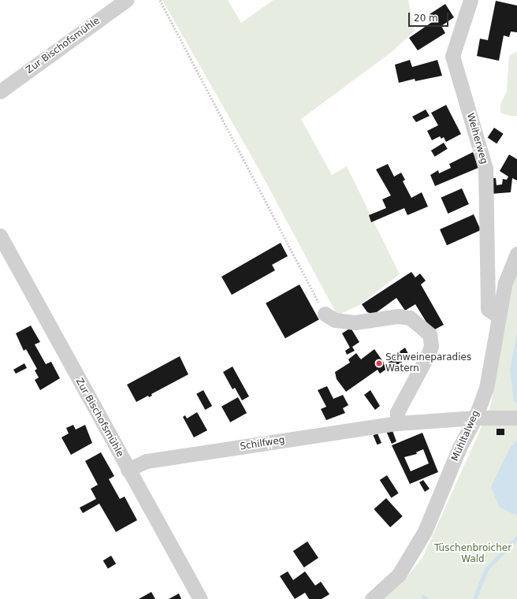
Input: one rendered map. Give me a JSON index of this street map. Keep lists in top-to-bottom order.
{
  "streets": {
    "street": [
      "Zur Bischofsmühle",
      "Weiherweg",
      "Mühltalweg",
      "Schilfweg"
    ]
  },
  "crossings": [
    ["Zur Bischofsmühle", "Schilfweg"],
    ["Weiherweg", "Mühltalweg"],
    ["Mühltalweg", "Schilfweg"]
  ],
  "parks": ["Tüschenbroicher Wald"],
  "places": ["Schweineparadies Watern"],
  "scale_bar": "20 m"
}
